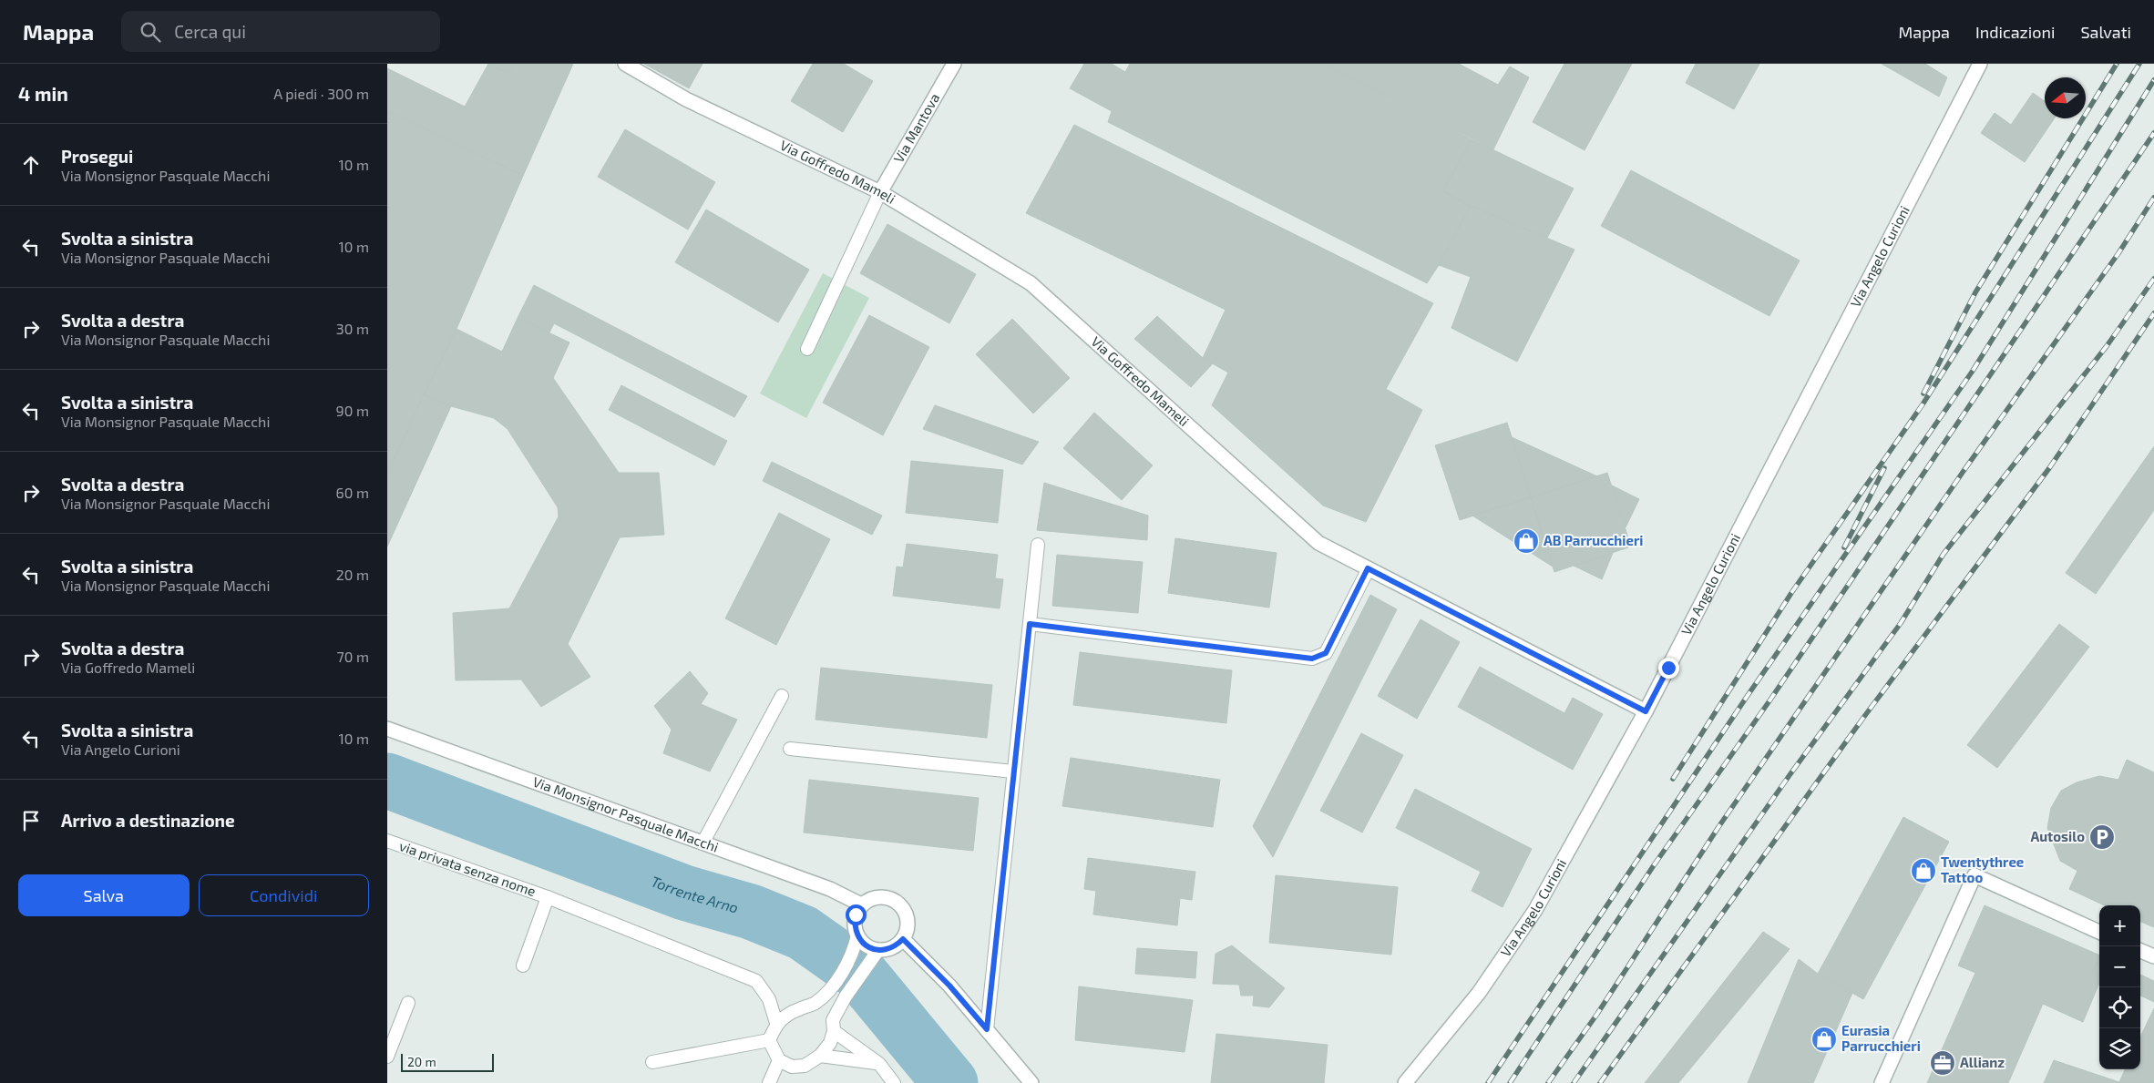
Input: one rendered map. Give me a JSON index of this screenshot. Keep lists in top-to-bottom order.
{
  "streets": {
    "street": [
      "Via Mantova",
      "Via Goffredo Mameli",
      "Via Angelo Curioni",
      "Via Monsignor Pasquale Macchi"
    ],
    "lane": ["via privata senza nome"]
  },
  "crossings": [
    ["Via Mantova", "Via Goffredo Mameli"],
    ["Via Goffredo Mameli", "Via Angelo Curioni"]
  ],
  "water": ["Torrente Arno"],
  "places": {
    "shop": ["AB Parrucchieri", "Twentythree Tattoo", "Eurasia Parrucchieri"],
    "parking": ["Autosilo"],
    "office": ["Allianz"]
  },
  "scale_bar": "20 m",
  "north": "left",
  "page": {
    "header": "Mappa",
    "search": "Cerca qui",
    "nav": ["Mappa", "Indicazioni", "Salvati"],
    "heading": ["4 min", "A piedi · 300 m"],
    "list": [
      ["Prosegui", "Via Monsignor Pasquale Macchi", "10 m"],
      ["Svolta a sinistra", "Via Monsignor Pasquale Macchi", "10 m"],
      ["Svolta a destra", "Via Monsignor Pasquale Macchi", "30 m"],
      ["Svolta a sinistra", "Via Monsignor Pasquale Macchi", "90 m"],
      ["Svolta a destra", "Via Monsignor Pasquale Macchi", "60 m"],
      ["Svolta a sinistra", "Via Monsignor Pasquale Macchi", "20 m"],
      ["Svolta a destra", "Via Goffredo Mameli", "70 m"],
      ["Svolta a sinistra", "Via Angelo Curioni", "10 m"],
      "Arrivo a destinazione"
    ],
    "buttons": ["Salva", "Condividi"],
    "map_buttons": ["+", "−"],
    "scale": "20 m"
  }
}
